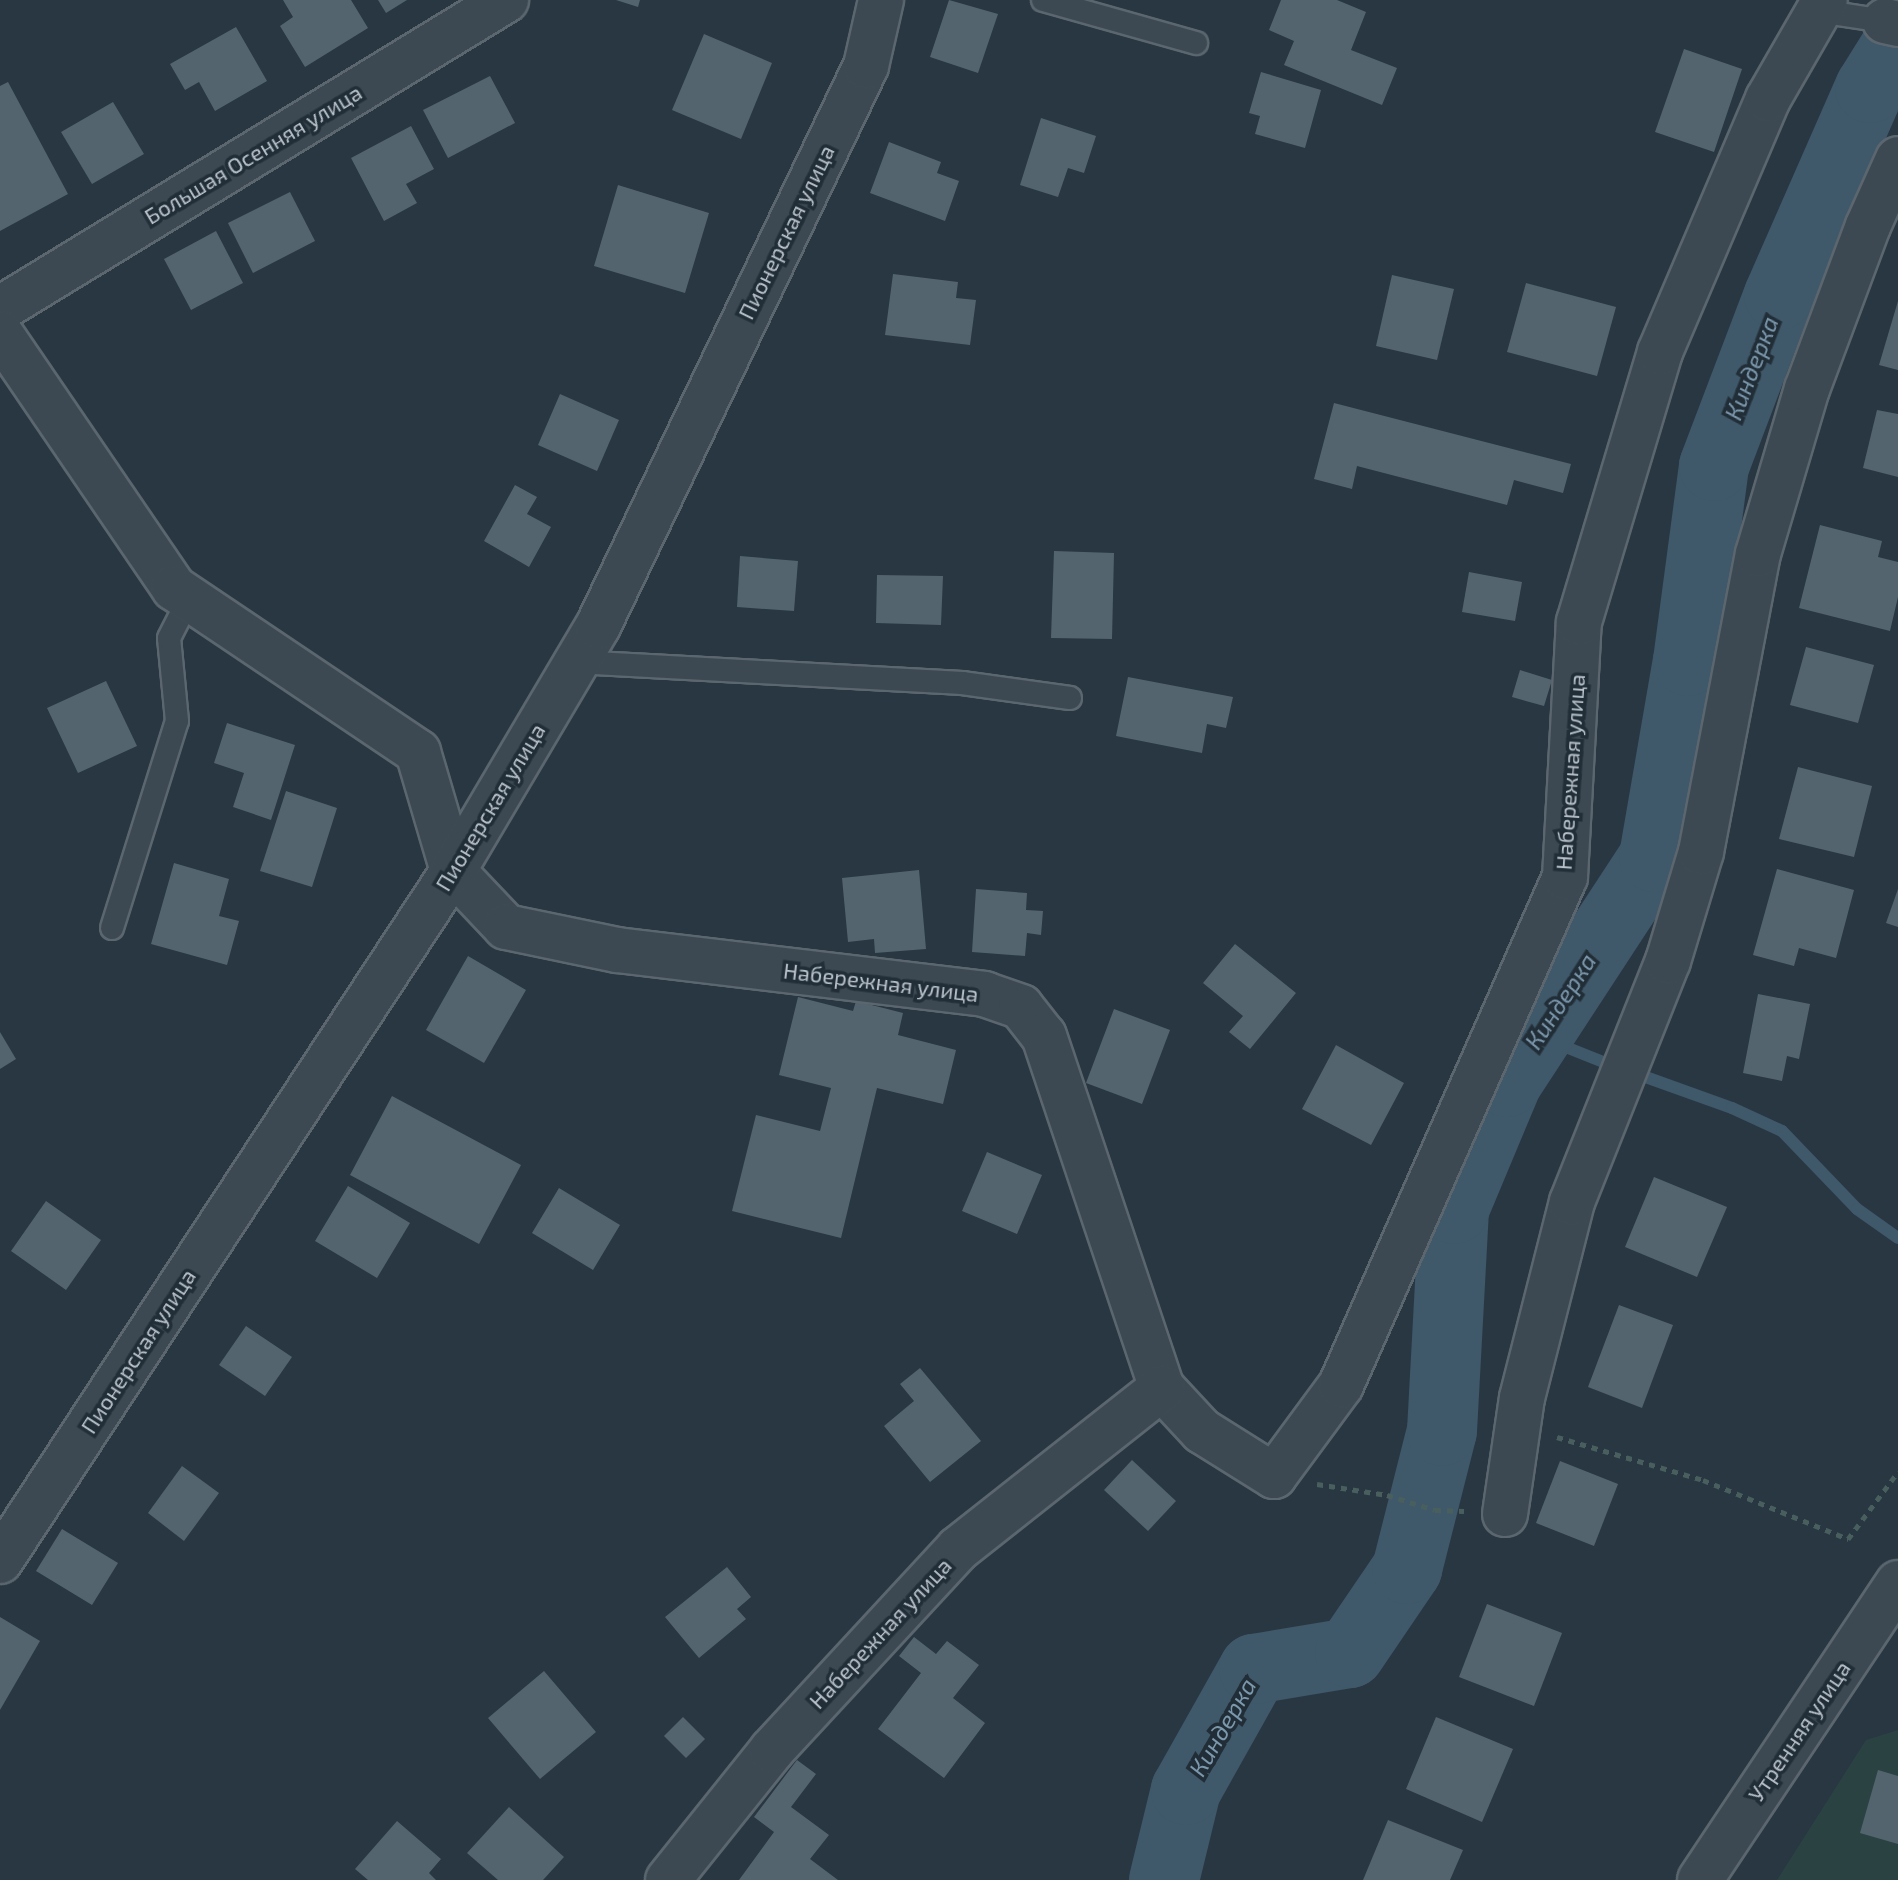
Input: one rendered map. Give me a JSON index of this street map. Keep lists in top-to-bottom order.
{
  "streets": {
    "street": [
      "Большая Осенняя улица",
      "Пионерская улица",
      "Набережная улица",
      "Утренняя улица"
    ]
  },
  "crossings": [
    ["Пионерская улица", "Набережная улица"]
  ],
  "water": ["Киндерка"]
}
